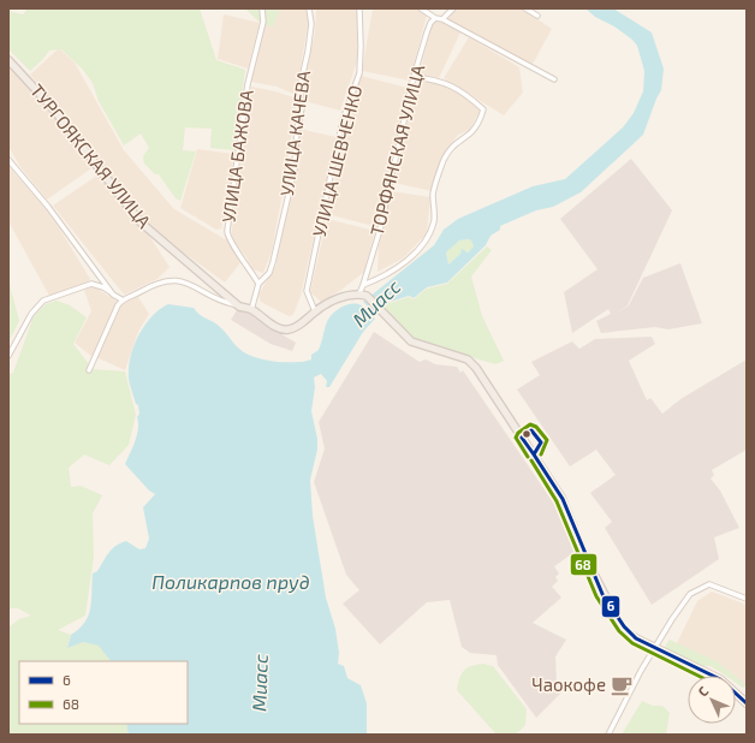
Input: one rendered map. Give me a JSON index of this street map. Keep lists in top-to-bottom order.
{
  "streets": {
    "main road": ["ТУРГОЯКСКАЯ УЛИЦА"],
    "street": [
      "УЛИЦА КАЧЕВА",
      "ТОРФЯНСКАЯ УЛИЦА",
      "УЛИЦА БАЖОВА",
      "УЛИЦА ШЕВЧЕНКО"
    ]
  },
  "crossings": [
    ["УЛИЦА КАЧЕВА", "ТУРГОЯКСКАЯ УЛИЦА"],
    ["УЛИЦА КАЧЕВА", "УЛИЦА БАЖОВА"],
    ["ТОРФЯНСКАЯ УЛИЦА", "ТУРГОЯКСКАЯ УЛИЦА"],
    ["ТУРГОЯКСКАЯ УЛИЦА", "УЛИЦА ШЕВЧЕНКО"]
  ],
  "water": ["Миасс", "Поликарпов пруд"],
  "places": {
    "cafe": ["Чаокофе"]
  },
  "lines": ["transit line 68", "transit line 6"],
  "legend": ["6", "68"],
  "north": "top left"
}
